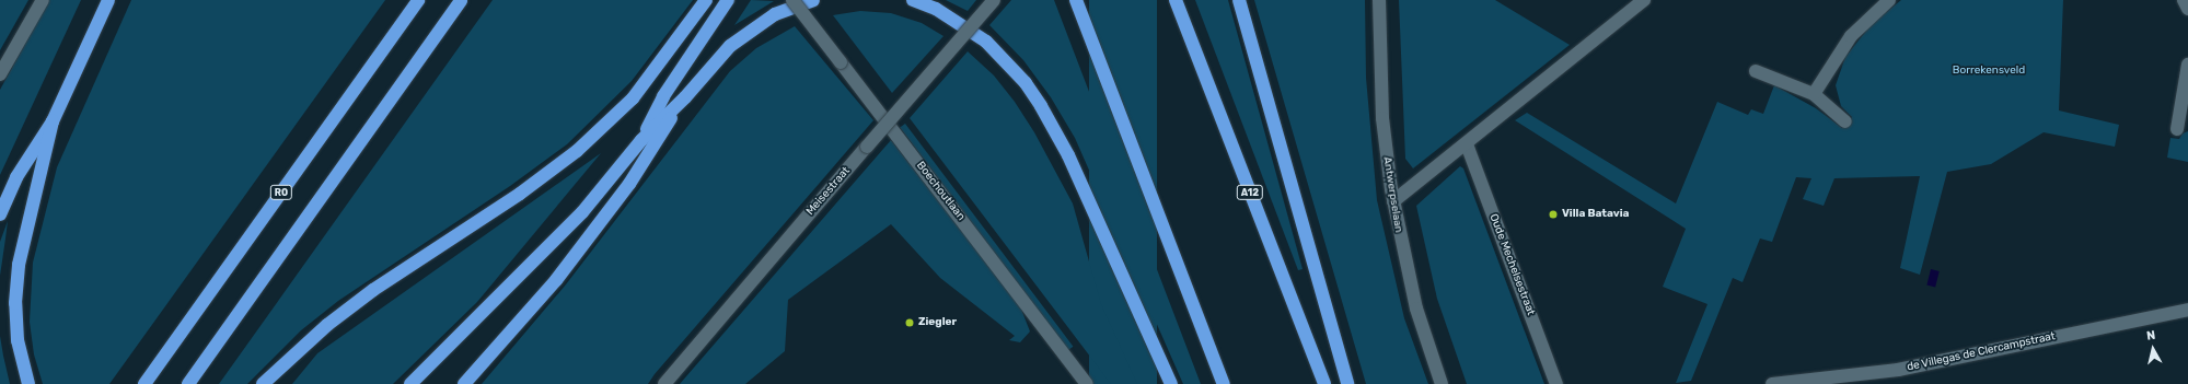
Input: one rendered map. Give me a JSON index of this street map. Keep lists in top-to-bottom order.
{
  "streets": {
    "highway": ["R0", "A12"],
    "street": [
      "Meisestraat",
      "Boechoutlaan",
      "Antwerpselaan",
      "Oude Mechelsestraat",
      "de Villegas de Clercampstraat"
    ]
  },
  "parks": ["Borrekensveld"],
  "places": ["Villa Batavia", "Ziegler"],
  "north": "top"
}
